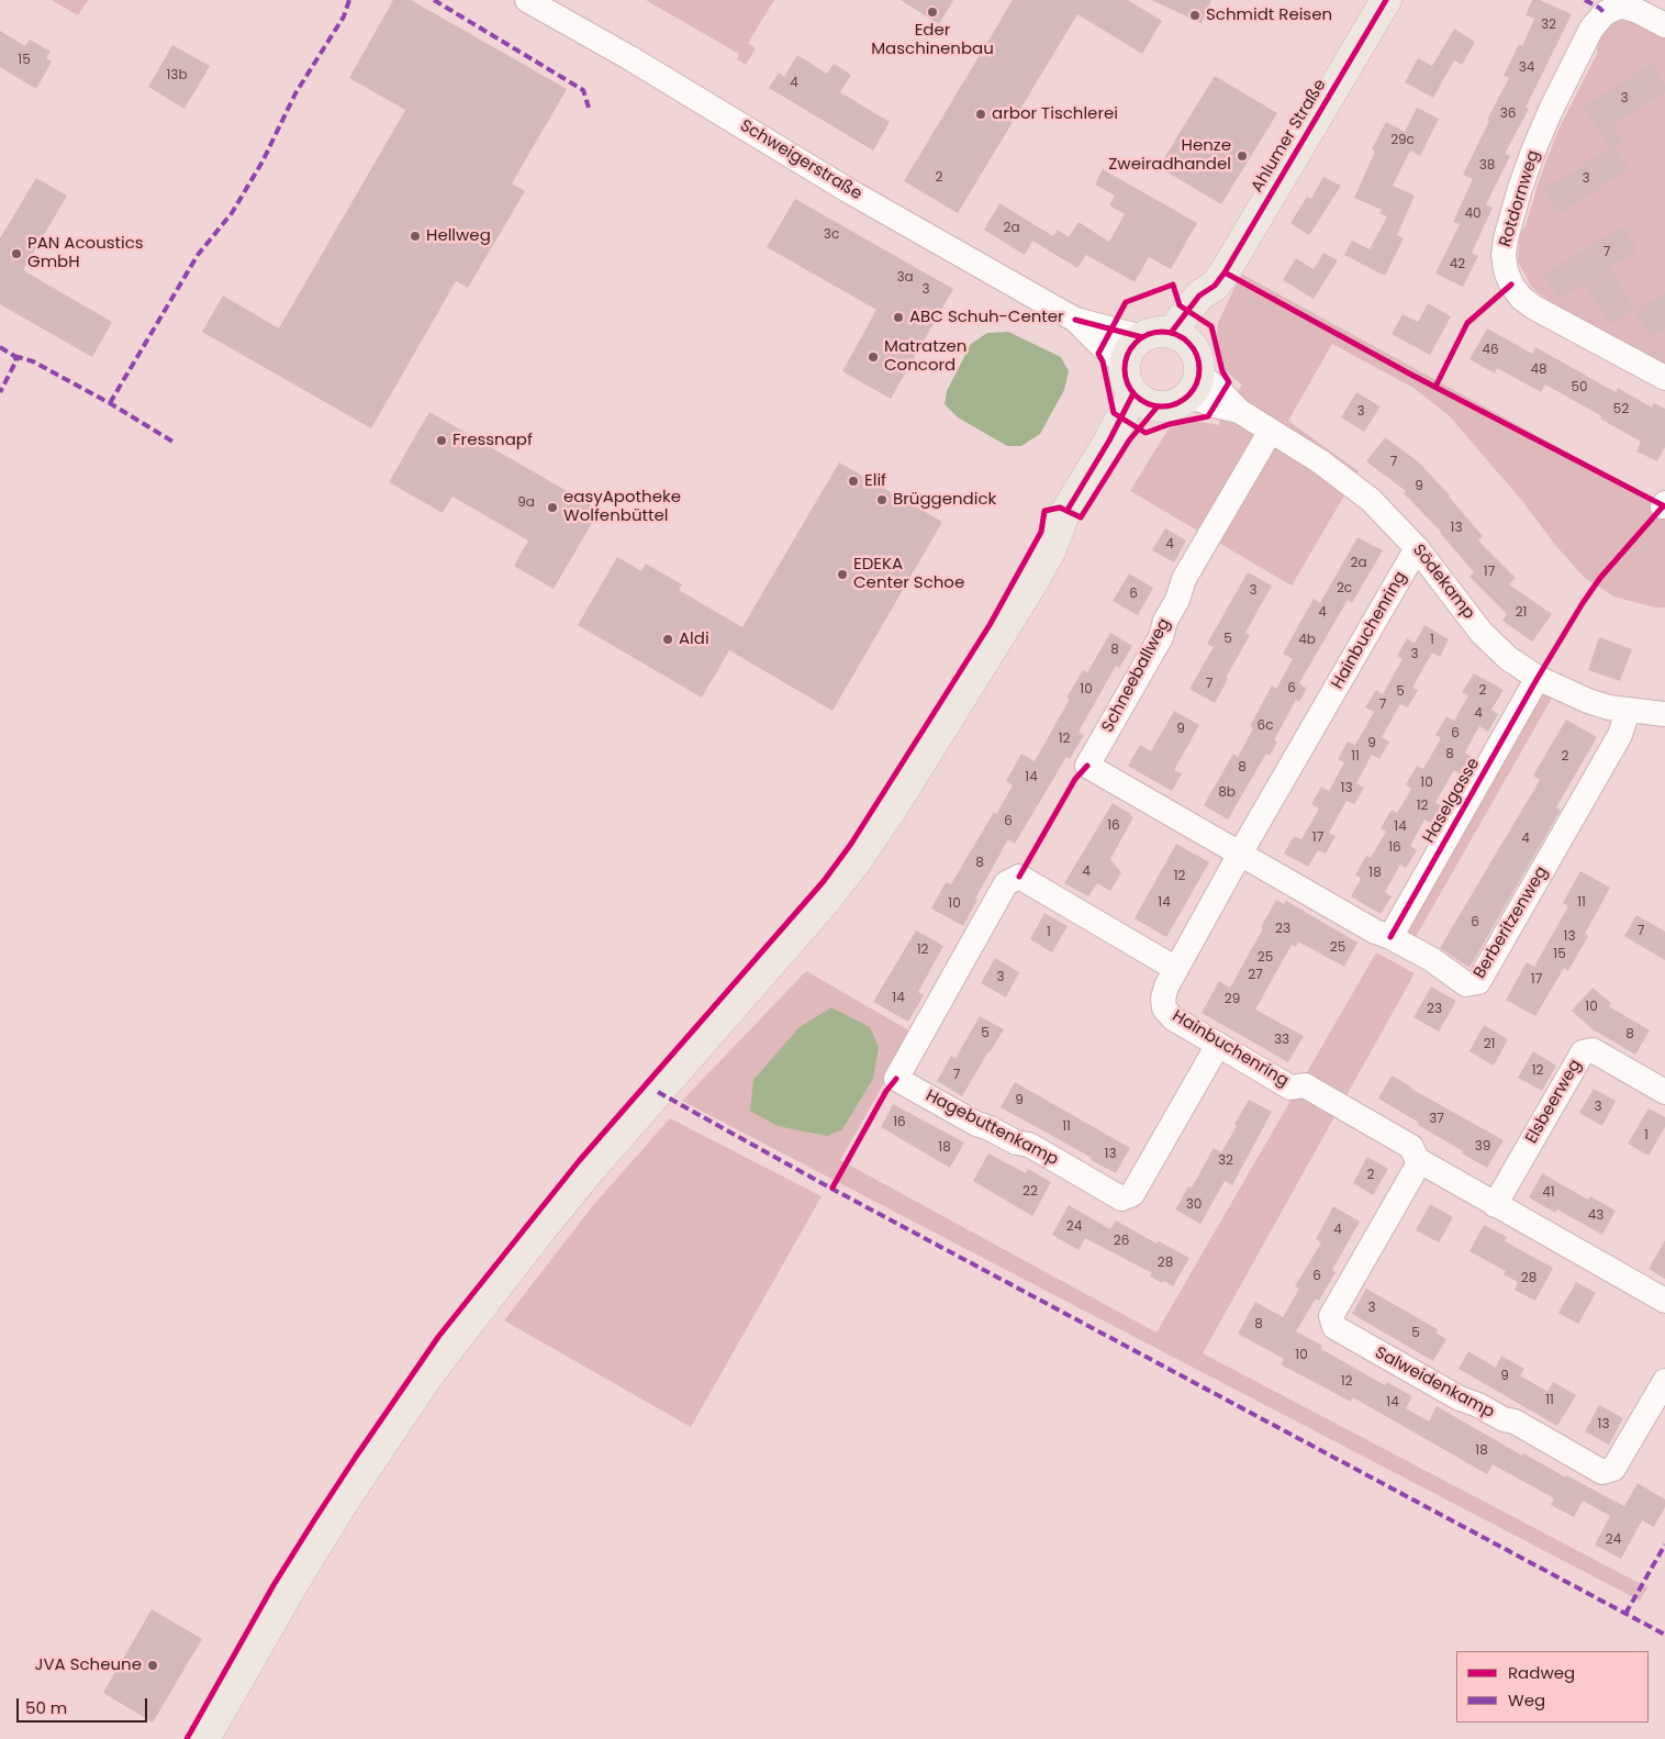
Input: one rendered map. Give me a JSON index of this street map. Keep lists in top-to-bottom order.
{
  "streets": {
    "main road": ["Ahlumer Straße"],
    "street": [
      "Schweigerstraße",
      "Rotdornweg",
      "Södekamp",
      "Hainbuchenring",
      "Schneeballweg",
      "Haselgasse",
      "Berberitzenweg",
      "Elsbeerweg",
      "Hagebuttenkamp",
      "Salweidenkamp"
    ]
  },
  "crossings": [
    ["Ahlumer Straße", "Schweigerstraße"],
    ["Ahlumer Straße", "Södekamp"],
    ["Schweigerstraße", "Södekamp"],
    ["Södekamp", "Hainbuchenring"],
    ["Södekamp", "Schneeballweg"],
    ["Södekamp", "Haselgasse"],
    ["Södekamp", "Berberitzenweg"],
    ["Hainbuchenring", "Schneeballweg"],
    ["Hainbuchenring", "Berberitzenweg"],
    ["Hainbuchenring", "Elsbeerweg"],
    ["Hainbuchenring", "Hagebuttenkamp"],
    ["Hainbuchenring", "Salweidenkamp"],
    ["Schneeballweg", "Berberitzenweg"],
    ["Haselgasse", "Berberitzenweg"]
  ],
  "places": [
    "Eder Maschinenbau",
    "Schmidt Reisen",
    "arbor Tischlerei",
    "Henze Zweiradhandel",
    "Hellweg",
    "PAN Acoustics GmbH",
    "ABC Schuh-Center",
    "Matratzen Concord",
    "Fressnapf",
    "Elif",
    "Brüggendick",
    "easyApotheke Wolfenbüttel",
    "EDEKA Center Schoe",
    "Aldi",
    "JVA Scheune"
  ],
  "house_numbers": [
    "32",
    "15",
    "34",
    "13b",
    "4",
    "3",
    "36",
    "29c",
    "38",
    "2",
    "3",
    "40",
    "2a",
    "3c",
    "7",
    "42",
    "3a",
    "3",
    "46",
    "48",
    "50",
    "52",
    "3",
    "7",
    "9",
    "9a",
    "13",
    "4",
    "2a",
    "17",
    "2c",
    "3",
    "6",
    "4",
    "21",
    "5",
    "4b",
    "1",
    "8",
    "3",
    "7",
    "6",
    "10",
    "2",
    "5",
    "7",
    "4",
    "6c",
    "9",
    "6",
    "12",
    "9",
    "8",
    "11",
    "2",
    "8",
    "14",
    "10",
    "13",
    "8b",
    "12",
    "6",
    "16",
    "14",
    "17",
    "4",
    "16",
    "8",
    "4",
    "18",
    "12",
    "14",
    "11",
    "10",
    "6",
    "23",
    "7",
    "1",
    "13",
    "25",
    "12",
    "15",
    "25",
    "27",
    "3",
    "17",
    "14",
    "29",
    "10",
    "23",
    "5",
    "8",
    "33",
    "21",
    "12",
    "7",
    "9",
    "3",
    "37",
    "16",
    "11",
    "1",
    "39",
    "18",
    "13",
    "32",
    "2",
    "22",
    "41",
    "30",
    "43",
    "24",
    "4",
    "26",
    "28",
    "6",
    "28",
    "3",
    "8",
    "5",
    "10",
    "9",
    "12",
    "11",
    "14",
    "13",
    "18",
    "24"
  ],
  "legend": ["Radweg", "Weg"],
  "scale_bar": "50 m"
}
